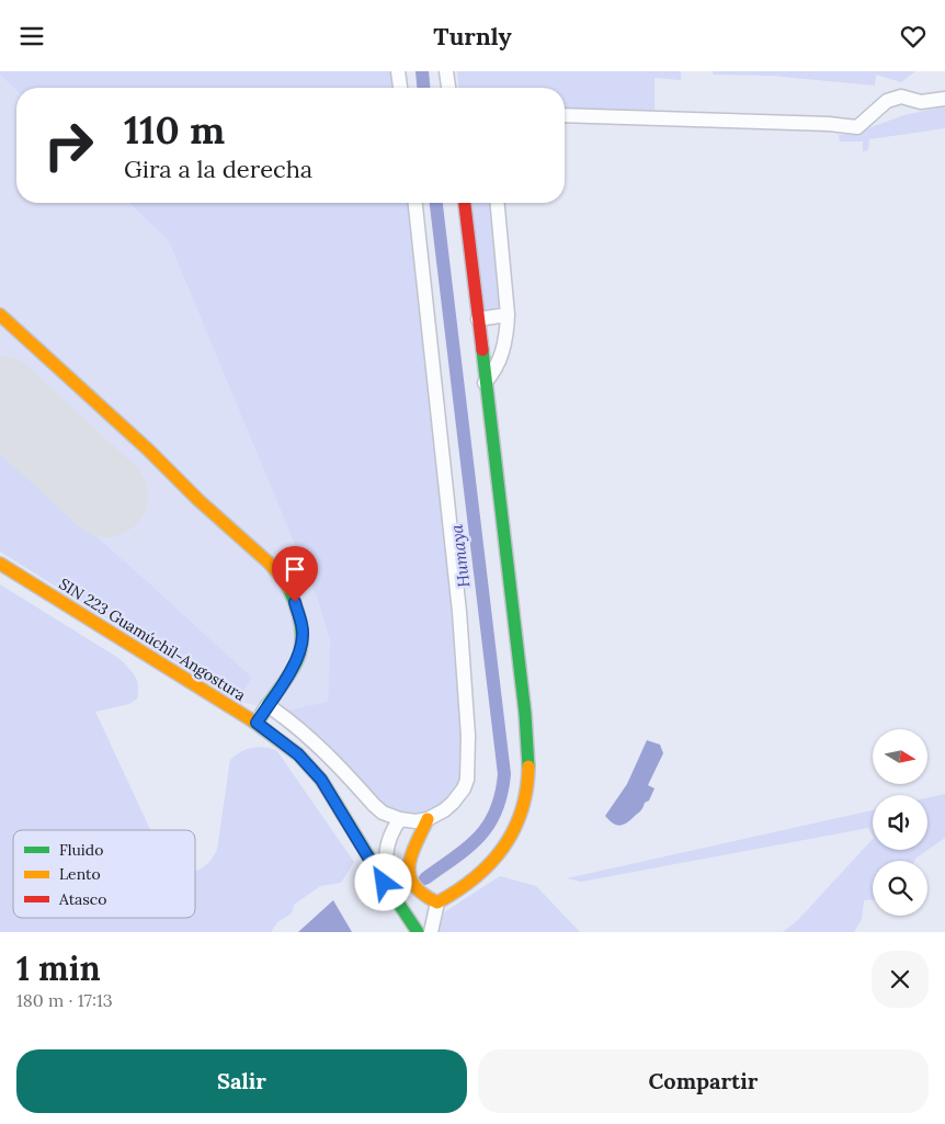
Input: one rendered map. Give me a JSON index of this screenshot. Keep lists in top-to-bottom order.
{
  "streets": {
    "street": ["SIN 223 Guamúchil-Angostura"]
  },
  "water": ["Humaya"],
  "legend": ["Fluido", "Lento", "Atasco"],
  "north": "right",
  "page": {
    "header": "Turnly",
    "turn": ["110 m", "Gira a la derecha"],
    "heading": ["1 min", "180 m · 17:13"],
    "buttons": ["Salir", "Compartir"]
  }
}
